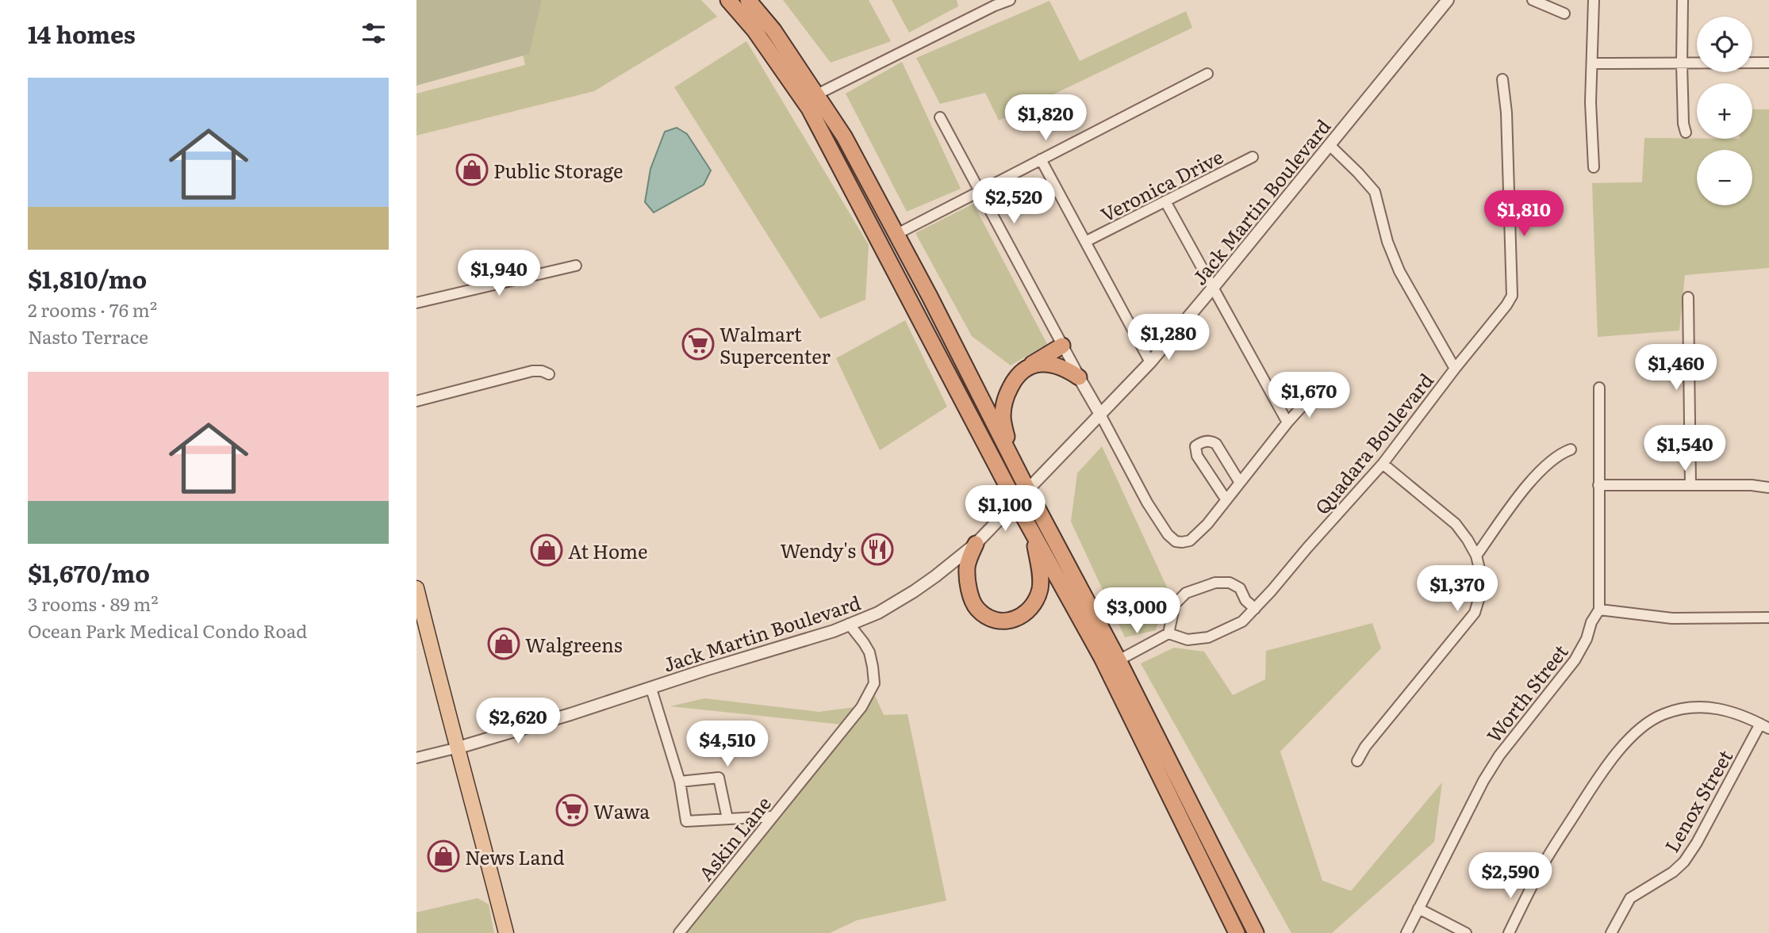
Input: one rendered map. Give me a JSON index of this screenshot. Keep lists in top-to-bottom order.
{
  "streets": {
    "street": [
      "Veronica Drive",
      "Jack Martin Boulevard",
      "Quadara Boulevard",
      "Worth Street",
      "Lenox Street",
      "Askin Lane"
    ]
  },
  "crossings": [
    ["Jack Martin Boulevard", "Quadara Boulevard"],
    ["Jack Martin Boulevard", "Askin Lane"]
  ],
  "places": {
    "shop": [
      "Public Storage",
      "At Home",
      "Walgreens",
      "News Land"
    ],
    "supermarket": ["Walmart Supercenter", "Wawa"],
    "restaurant": ["Wendy's"]
  },
  "page": {
    "heading": "14 homes",
    "map_buttons": ["+", "−"],
    "list": [
      {
        "name": "$1,810/mo",
        "note": "2 rooms · 76 m² · Nasto Terrace"
      },
      {
        "name": "$1,670/mo",
        "note": "3 rooms · 89 m² · Ocean Park Medical Condo Road"
      }
    ],
    "price": [
      "$1,820",
      "$2,520",
      "$1,810",
      "$1,940",
      "$1,280",
      "$1,460",
      "$1,670",
      "$1,540",
      "$1,100",
      "$1,370",
      "$3,000",
      "$2,620",
      "$4,510",
      "$2,590"
    ]
  }
}
